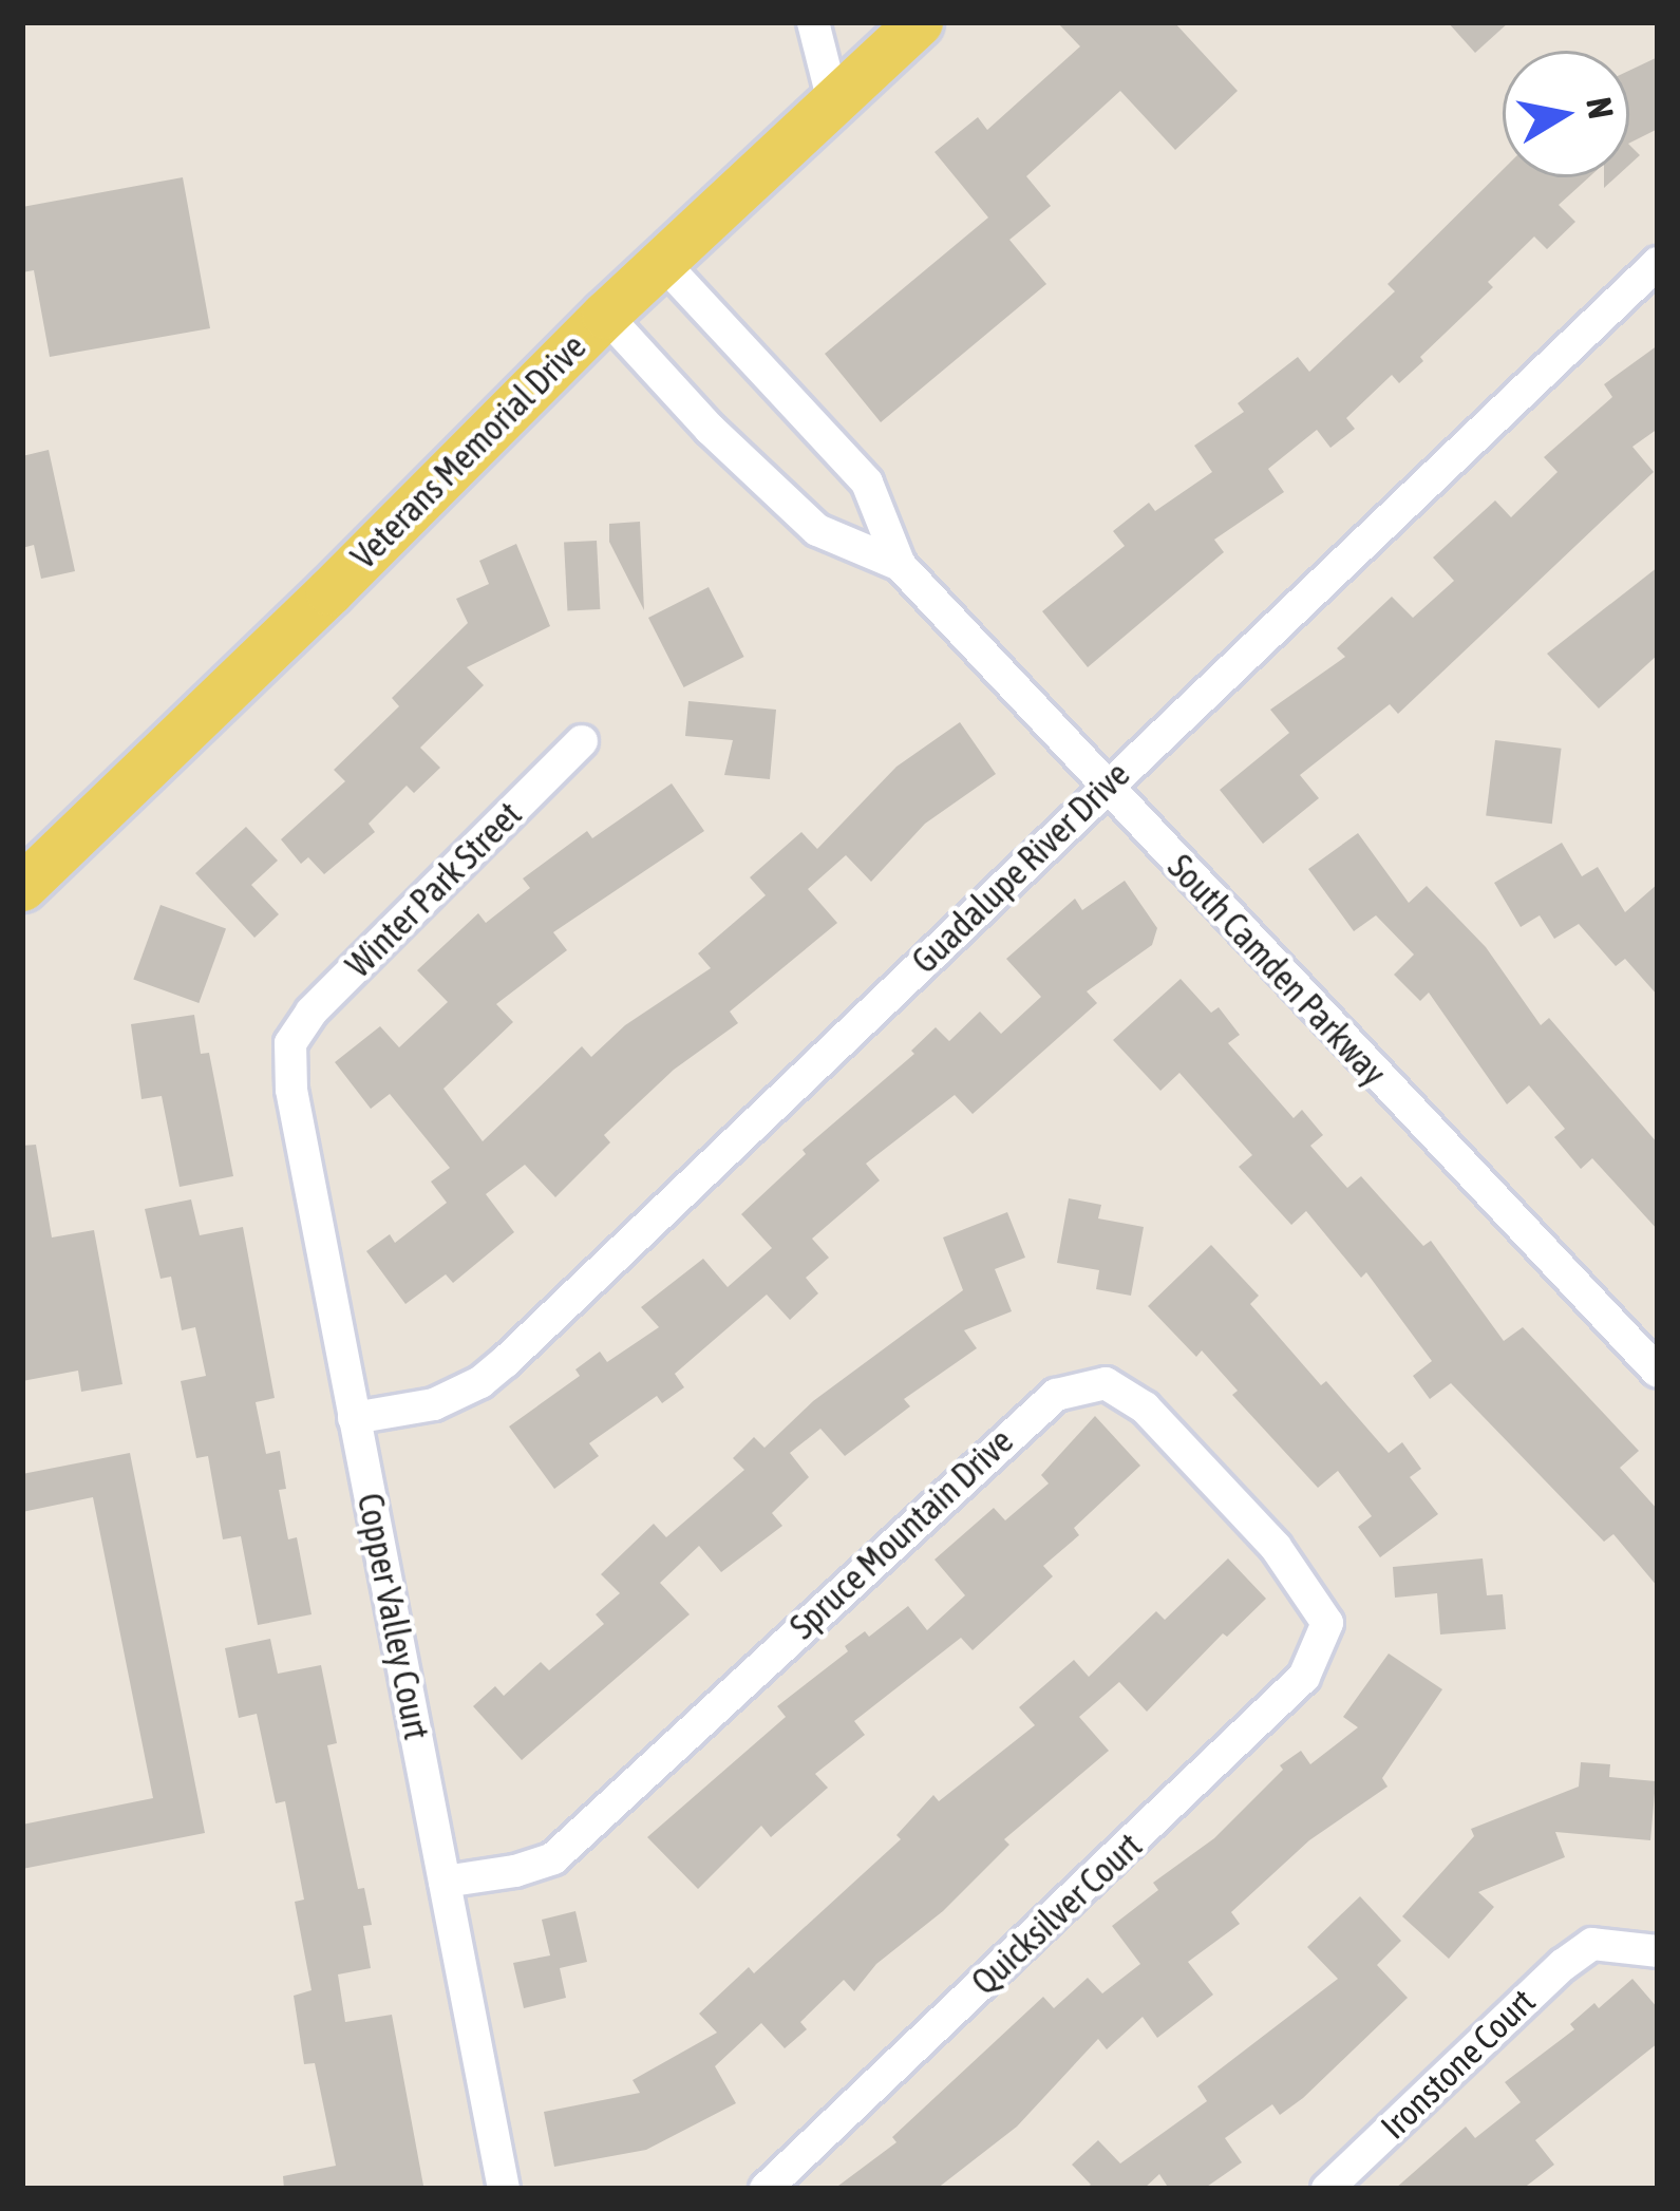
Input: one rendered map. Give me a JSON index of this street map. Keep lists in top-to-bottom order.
{
  "streets": {
    "main road": ["Veterans Memorial Drive"],
    "street": [
      "Guadalupe River Drive",
      "Winter Park Street",
      "South Camden Parkway",
      "Spruce Mountain Drive",
      "Copper Valley Court",
      "Quicksilver Court",
      "Ironstone Court"
    ]
  },
  "crossings": [
    ["Veterans Memorial Drive", "South Camden Parkway"],
    ["Guadalupe River Drive", "South Camden Parkway"],
    ["Guadalupe River Drive", "Copper Valley Court"],
    ["Winter Park Street", "Copper Valley Court"],
    ["Spruce Mountain Drive", "Copper Valley Court"],
    ["Spruce Mountain Drive", "Quicksilver Court"]
  ],
  "north": "right"
}
